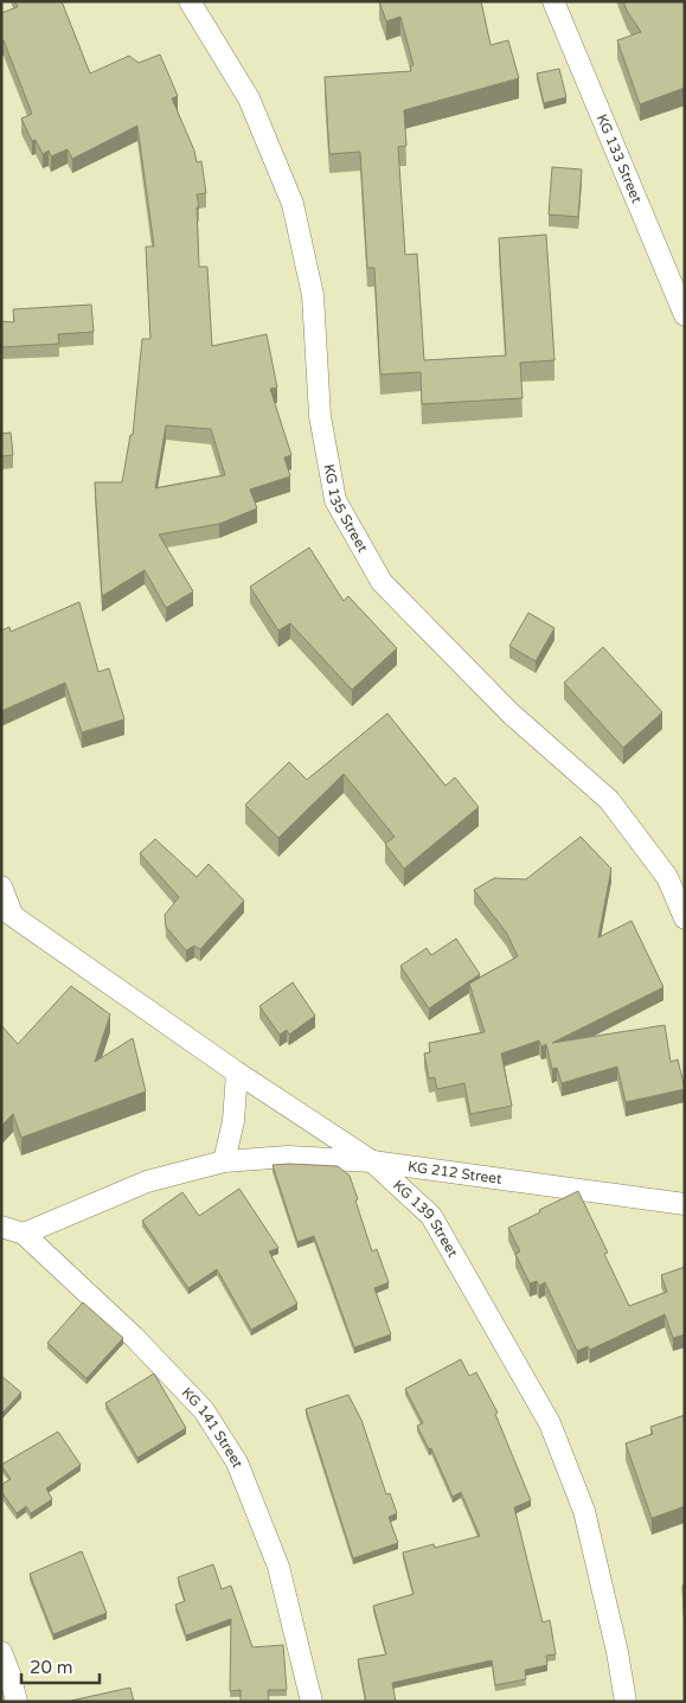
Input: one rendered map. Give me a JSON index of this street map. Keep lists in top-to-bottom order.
{
  "streets": {
    "street": [
      "KG 133 Street",
      "KG 135 Street",
      "KG 212 Street",
      "KG 139 Street",
      "KG 141 Street"
    ]
  },
  "crossings": [
    ["KG 212 Street", "KG 139 Street"],
    ["KG 212 Street", "KG 141 Street"]
  ],
  "scale_bar": "20 m"
}
